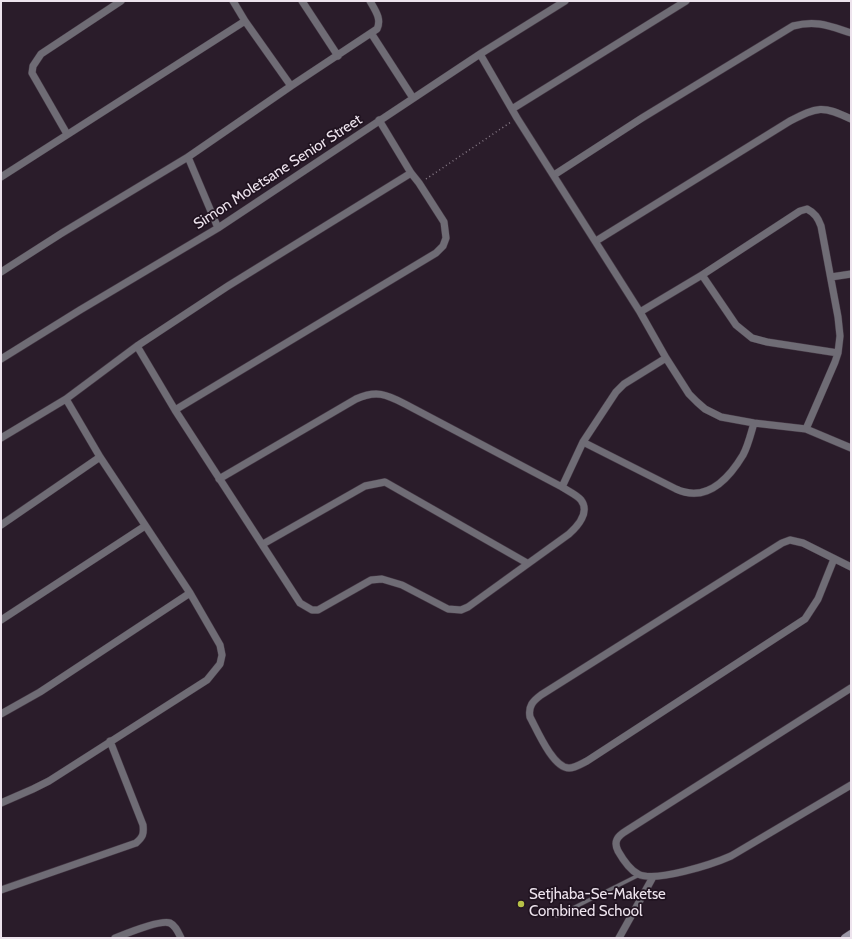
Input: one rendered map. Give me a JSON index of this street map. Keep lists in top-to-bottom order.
{
  "streets": {
    "street": ["Simon Moletsane Senior Street"]
  },
  "places": ["Setjhaba-Se-Maketse Combined School"]
}
